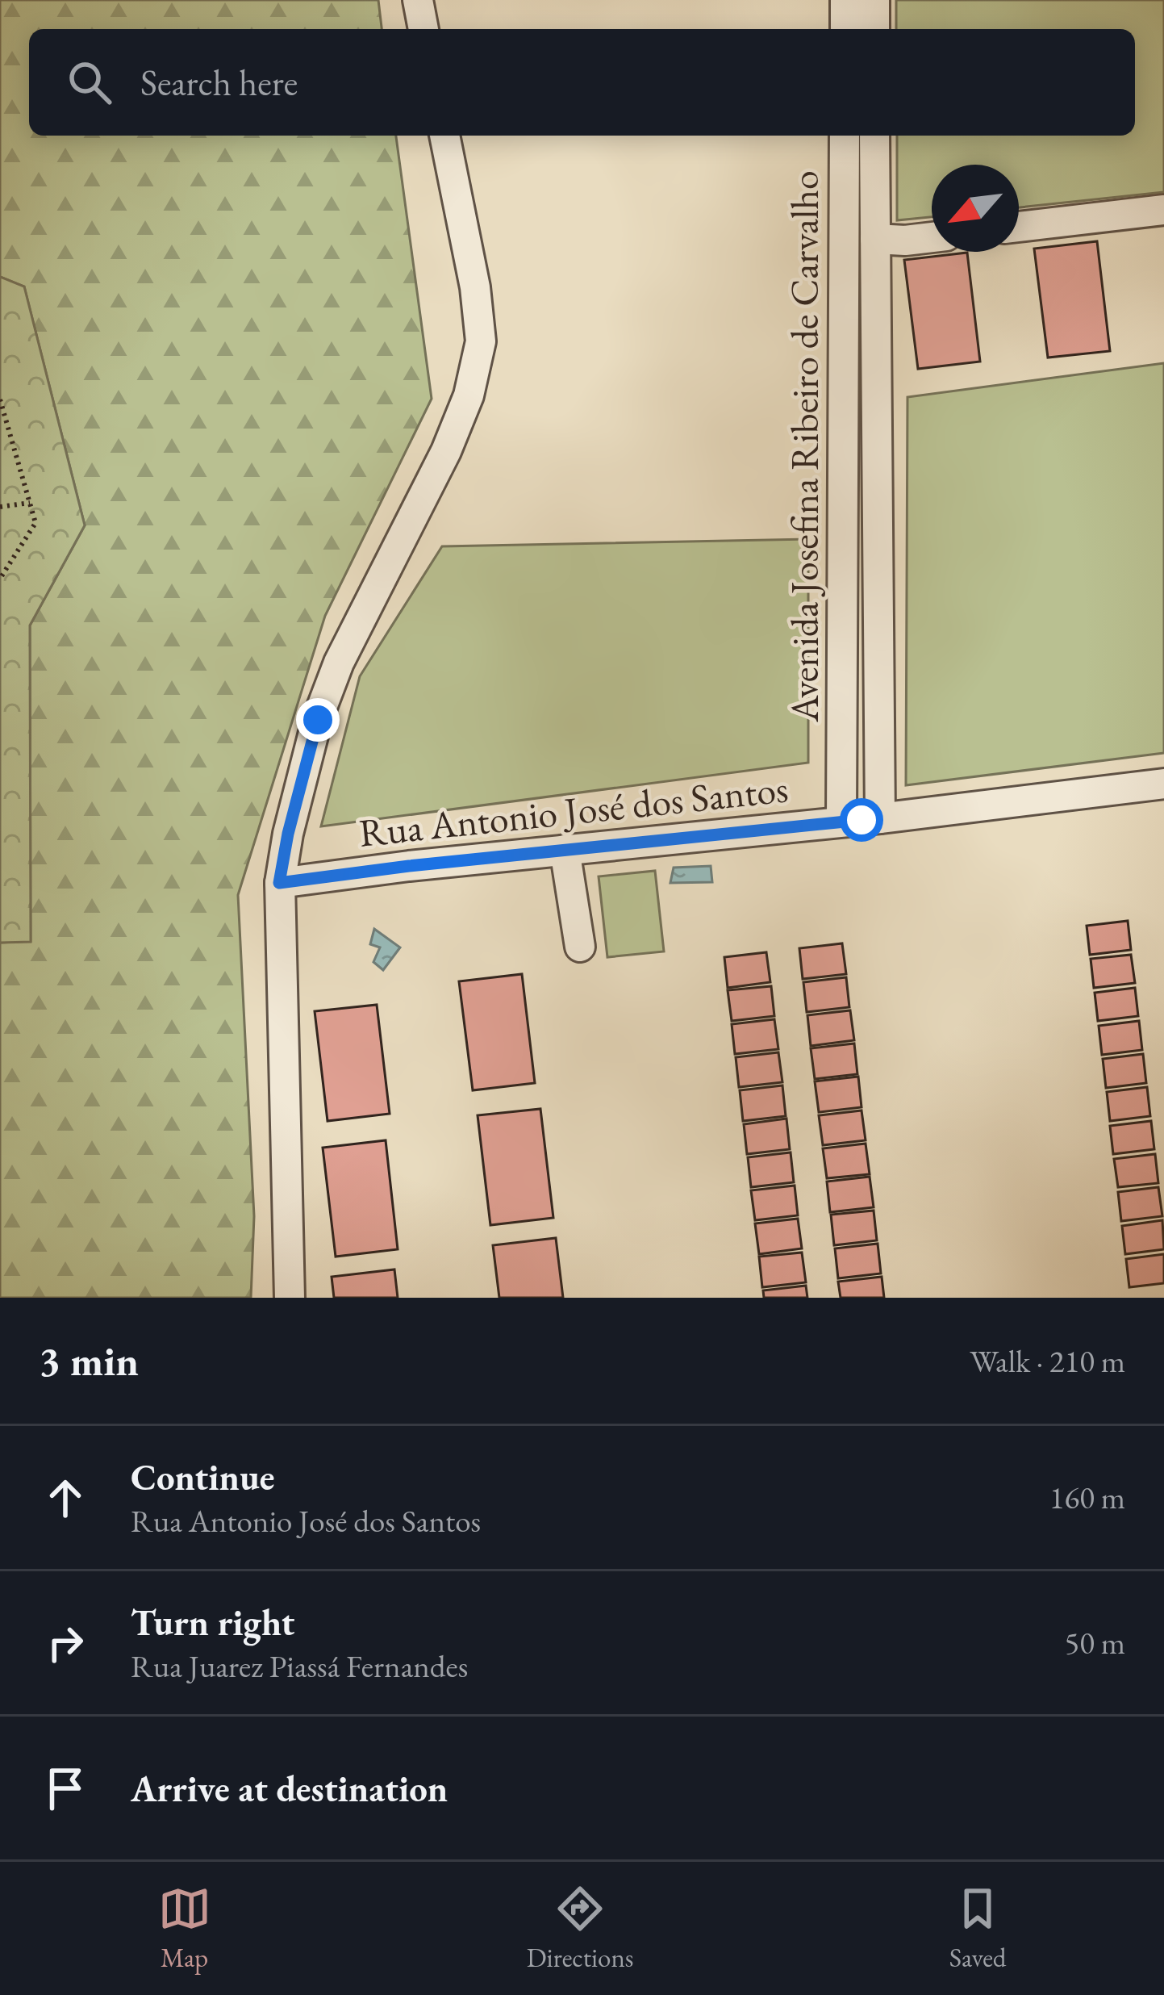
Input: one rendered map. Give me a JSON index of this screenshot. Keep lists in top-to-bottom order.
{
  "streets": {
    "street": ["Avenida Josefina Ribeiro de Carvalho", "Rua Antonio José dos Santos"]
  },
  "crossings": [
    ["Avenida Josefina Ribeiro de Carvalho", "Rua Antonio José dos Santos"]
  ],
  "north": "bottom left",
  "page": {
    "search": "Search here",
    "heading": ["3 min", "Walk · 210 m"],
    "list": [
      ["Continue", "Rua Antonio José dos Santos", "160 m"],
      ["Turn right", "Rua Juarez Piassá Fernandes", "50 m"],
      "Arrive at destination"
    ],
    "nav": ["Map", "Directions", "Saved"]
  }
}
